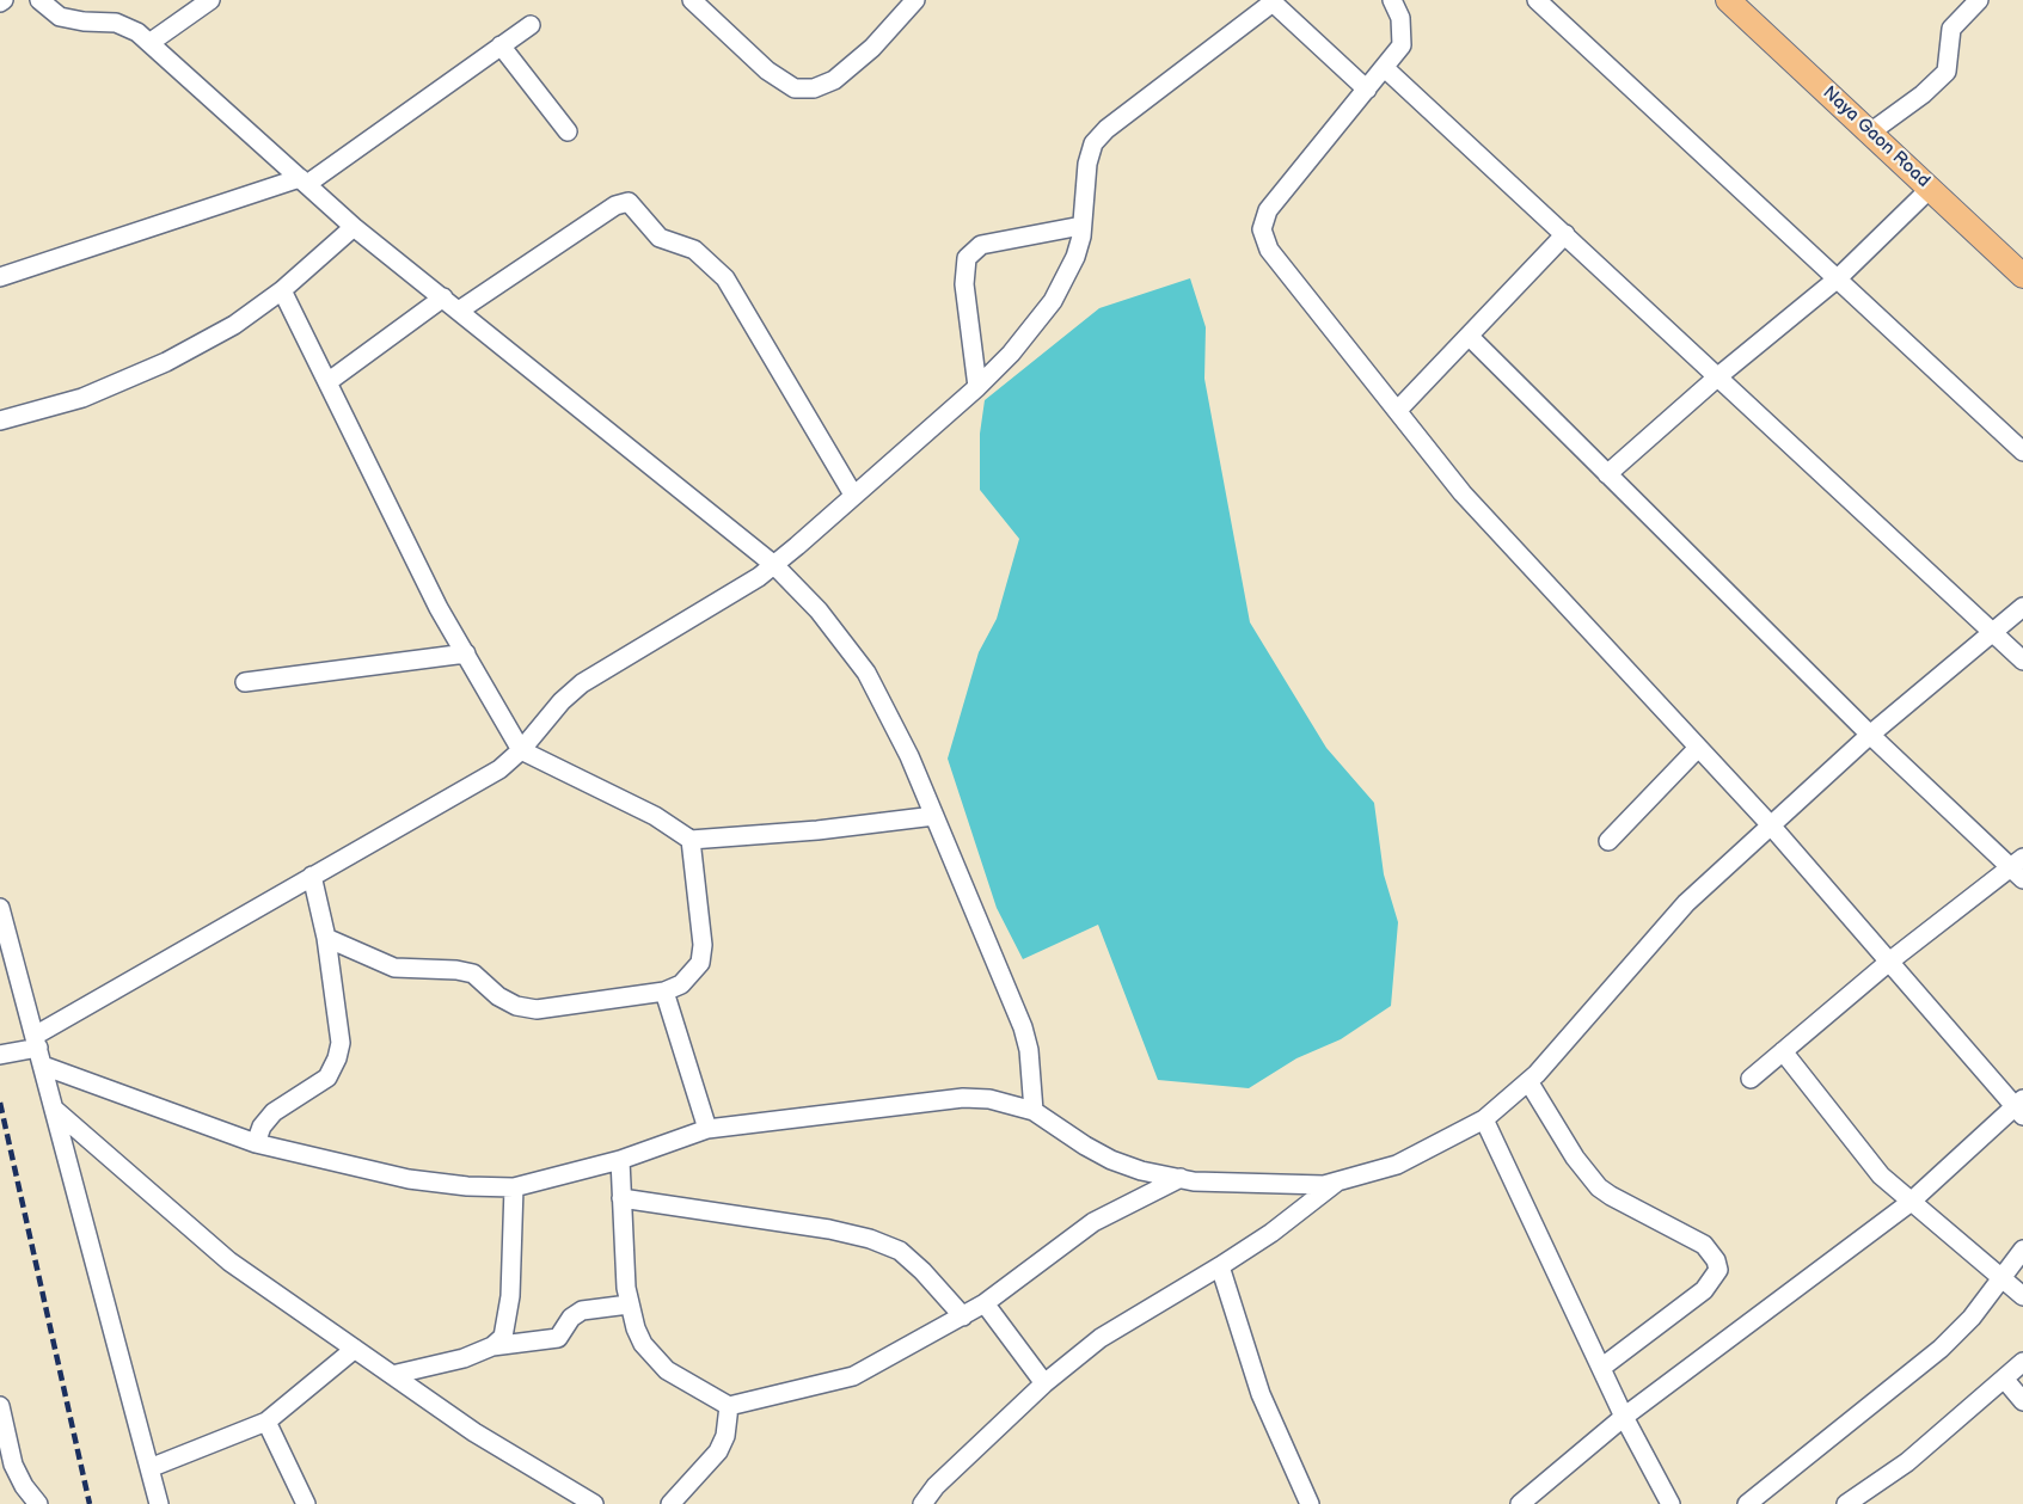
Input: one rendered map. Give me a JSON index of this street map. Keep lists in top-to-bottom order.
{
  "streets": {
    "main road": ["Naya Gaon Road"]
  }
}
